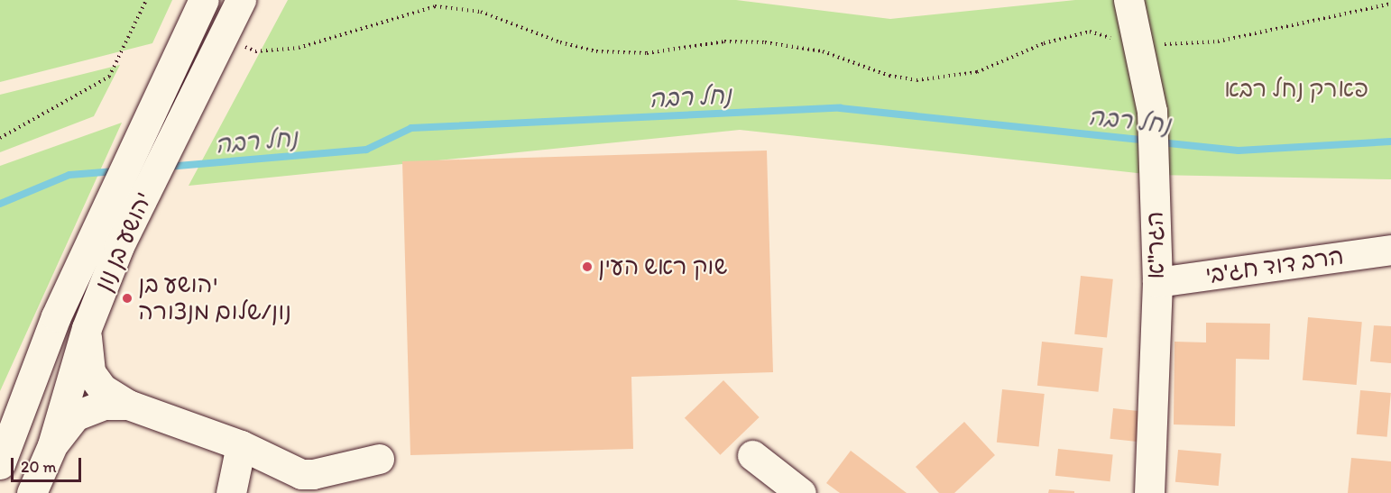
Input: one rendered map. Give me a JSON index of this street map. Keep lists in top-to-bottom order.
{
  "streets": {
    "street": ["יהושע בן נון", "הגר\"א", "הרב דוד חג'בי"]
  },
  "crossings": [
    ["הגר\"א", "הרב דוד חג'בי"]
  ],
  "water": ["נחל רבה"],
  "parks": ["פארק נחל רבא"],
  "places": ["שוק ראש העין", "יהושע בן נון/שלום מנצורה"],
  "scale_bar": "20 m"
}
